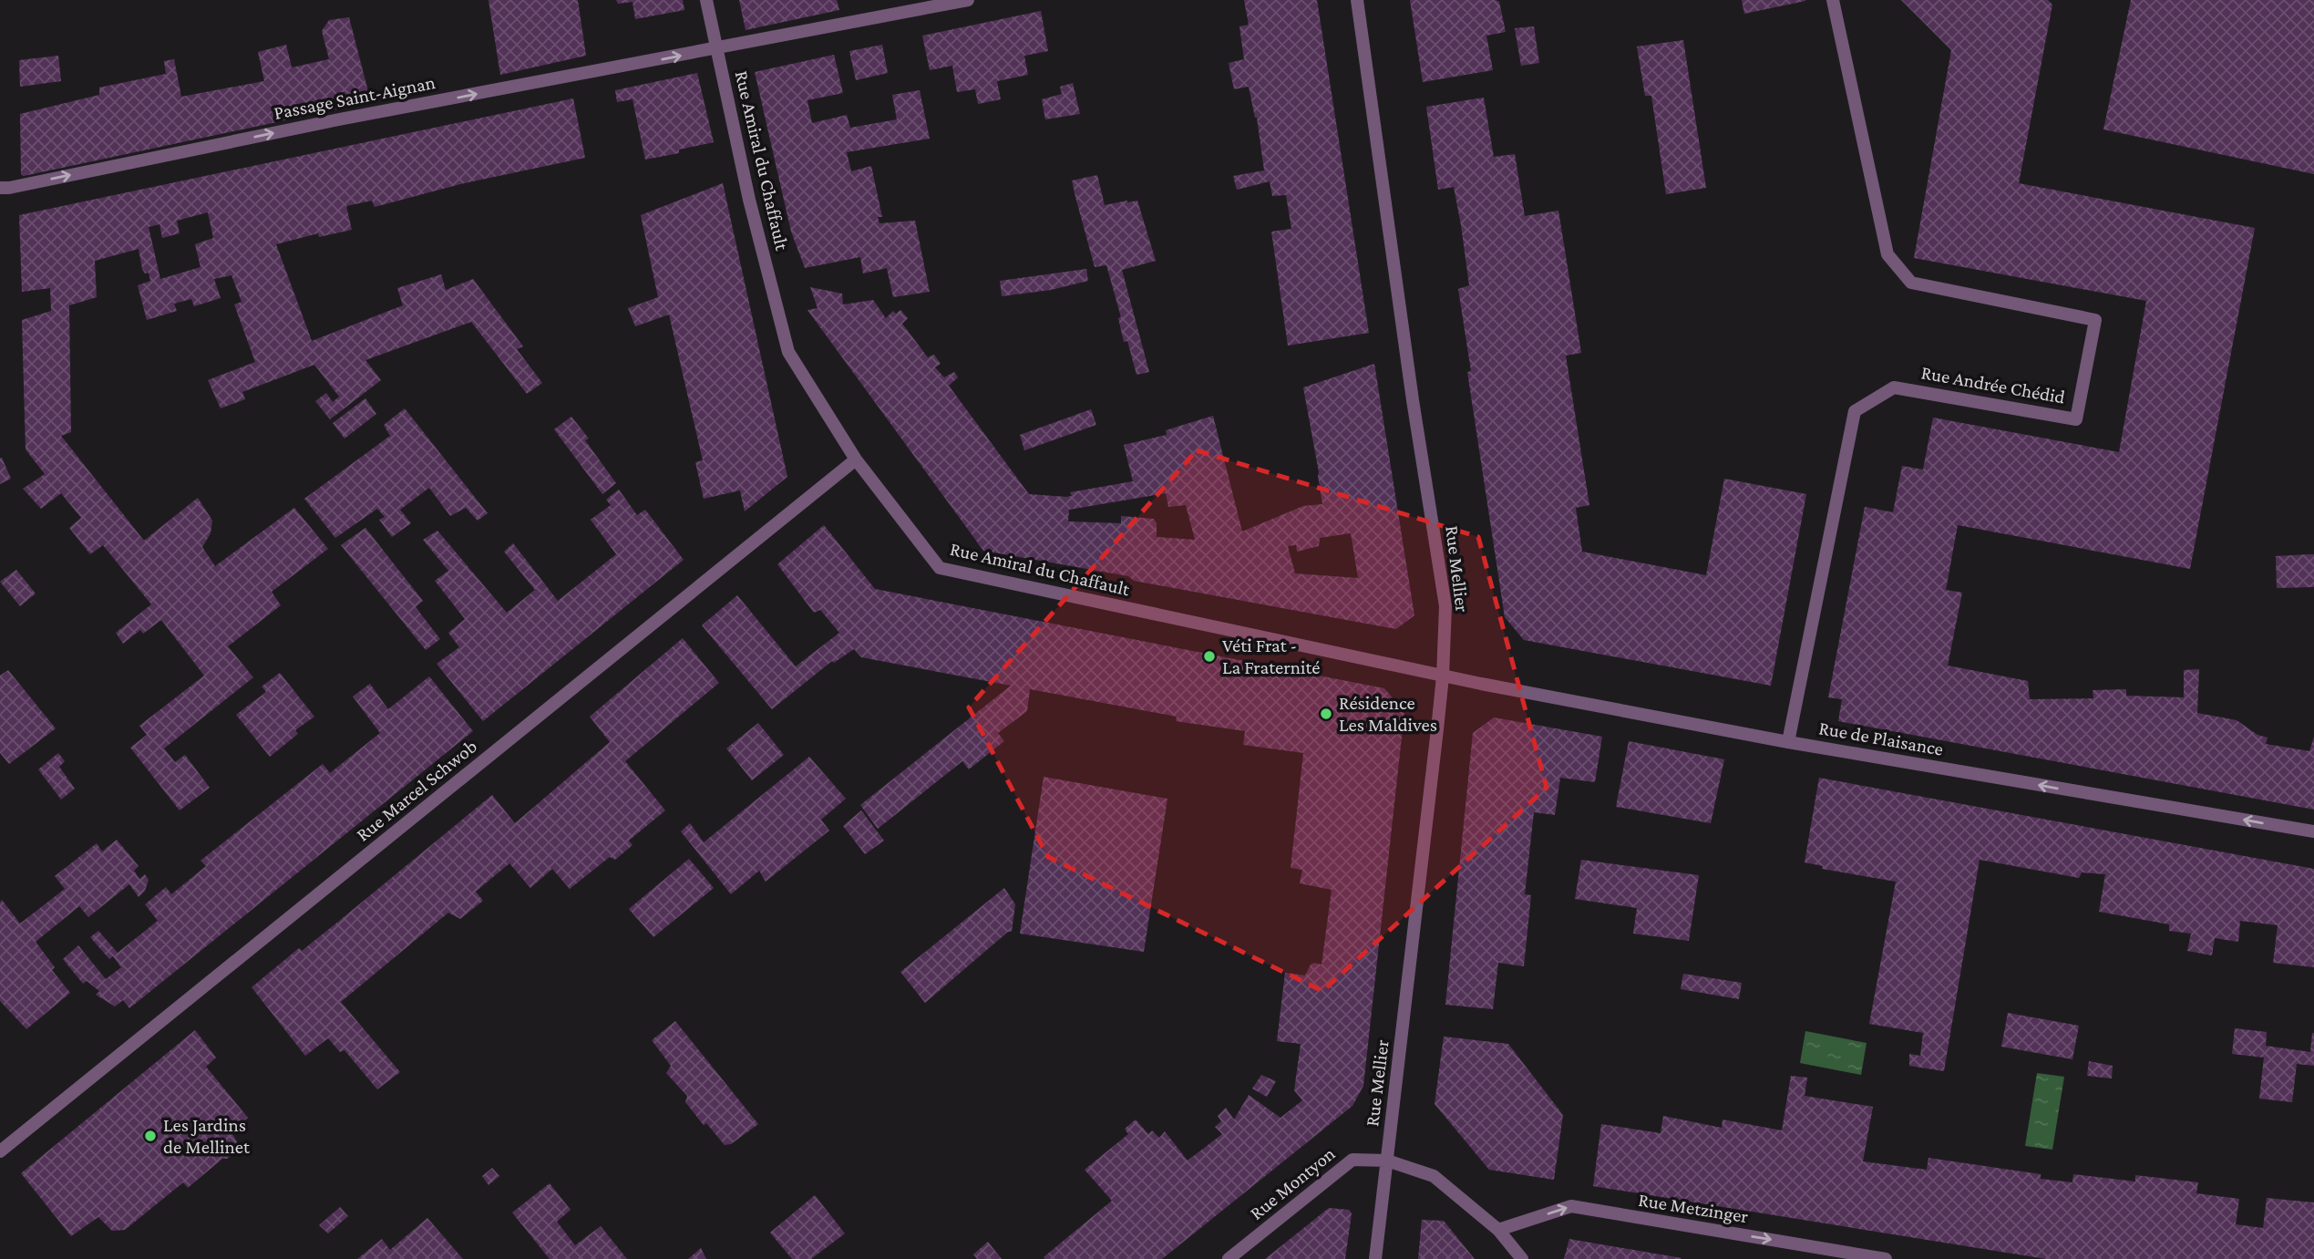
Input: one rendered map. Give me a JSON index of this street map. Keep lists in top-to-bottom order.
{
  "streets": {
    "street": [
      "Passage Saint-Aignan",
      "Rue Amiral du Chaffault",
      "Rue Andrée Chédid",
      "Rue Mellier",
      "Rue de Plaisance",
      "Rue Marcel Schwob",
      "Rue Montyon",
      "Rue Metzinger"
    ]
  },
  "crossings": [
    ["Passage Saint-Aignan", "Rue Amiral du Chaffault"],
    ["Rue Amiral du Chaffault", "Rue Mellier"],
    ["Rue Amiral du Chaffault", "Rue de Plaisance"],
    ["Rue Amiral du Chaffault", "Rue Marcel Schwob"],
    ["Rue Andrée Chédid", "Rue de Plaisance"],
    ["Rue Mellier", "Rue de Plaisance"],
    ["Rue Mellier", "Rue Montyon"],
    ["Rue Montyon", "Rue Metzinger"]
  ],
  "one_way": ["Passage Saint-Aignan", "Rue de Plaisance", "Rue Metzinger"],
  "places": ["Véti Frat - La Fraternité", "Résidence Les Maldives", "Les Jardins de Mellinet"]
}
